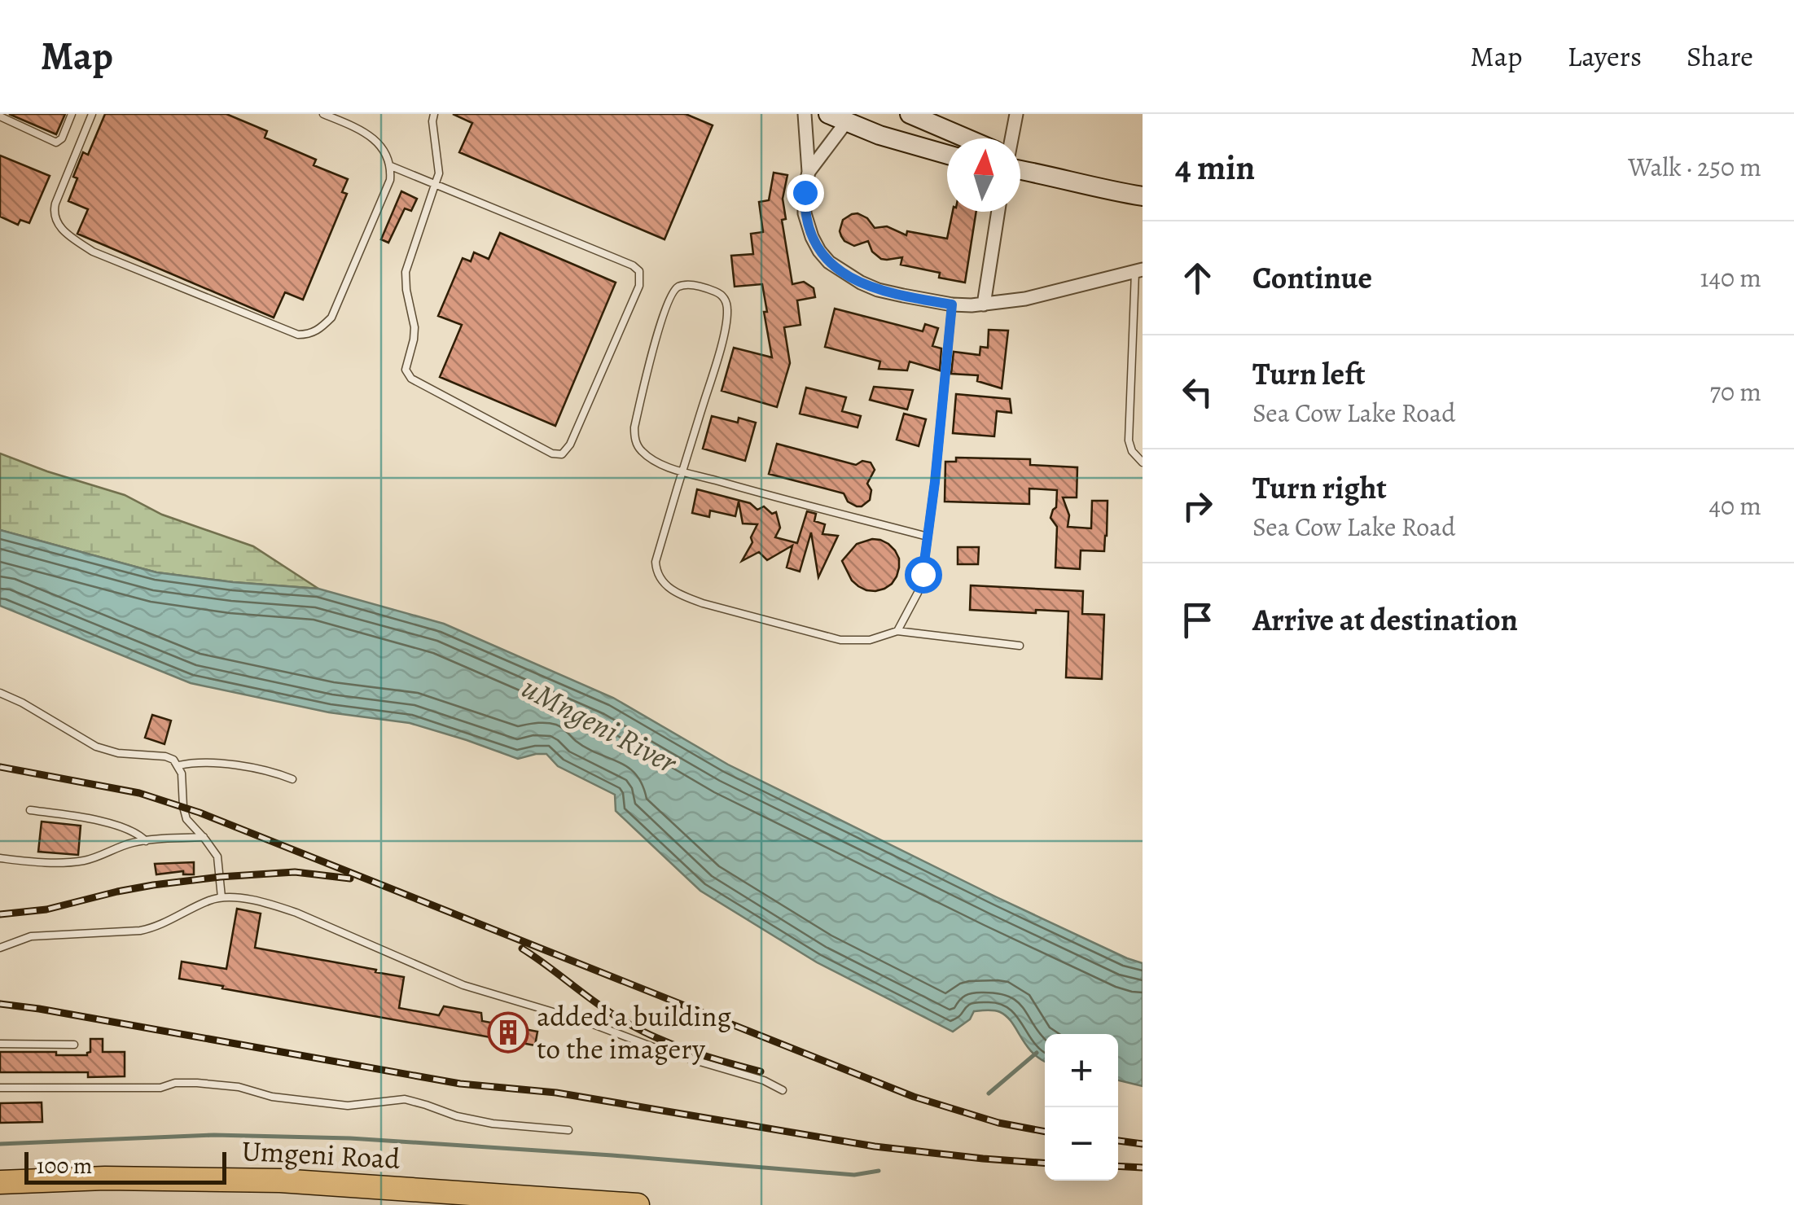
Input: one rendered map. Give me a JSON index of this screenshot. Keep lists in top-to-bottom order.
{
  "streets": {
    "highway": ["Umgeni Road"]
  },
  "water": ["uMngeni River"],
  "places": {
    "building": ["added a building to the imagery"]
  },
  "scale_bar": "100 m",
  "north": "top",
  "page": {
    "header": "Map",
    "nav": ["Map", "Layers", "Share"],
    "heading": ["4 min", "Walk · 250 m"],
    "list": [
      ["Continue", "140 m"],
      ["Turn left", "Sea Cow Lake Road", "70 m"],
      ["Turn right", "Sea Cow Lake Road", "40 m"],
      "Arrive at destination"
    ],
    "map_buttons": ["+", "−"],
    "scale": "100 m"
  }
}
